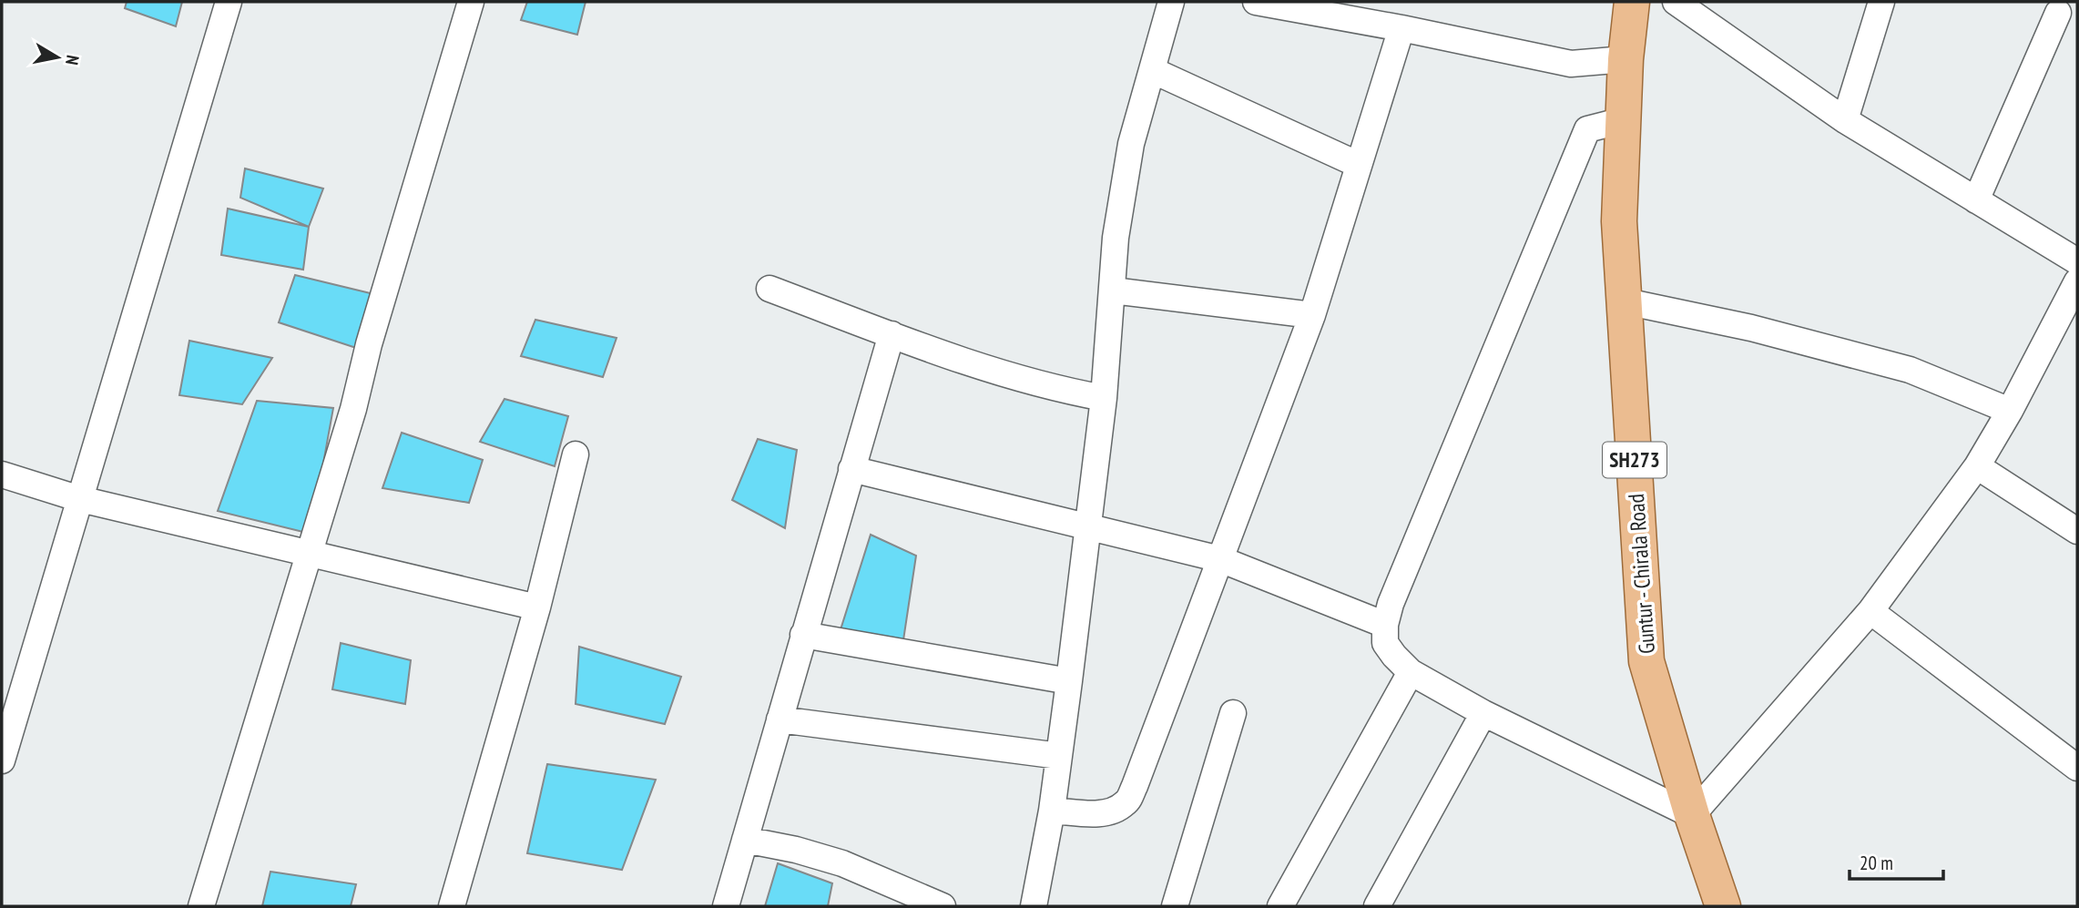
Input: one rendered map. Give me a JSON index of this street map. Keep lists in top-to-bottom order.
{
  "streets": {
    "main road": ["SH273", "Guntur - Chirala Road"]
  },
  "scale_bar": "20 m",
  "north": "right"
}
